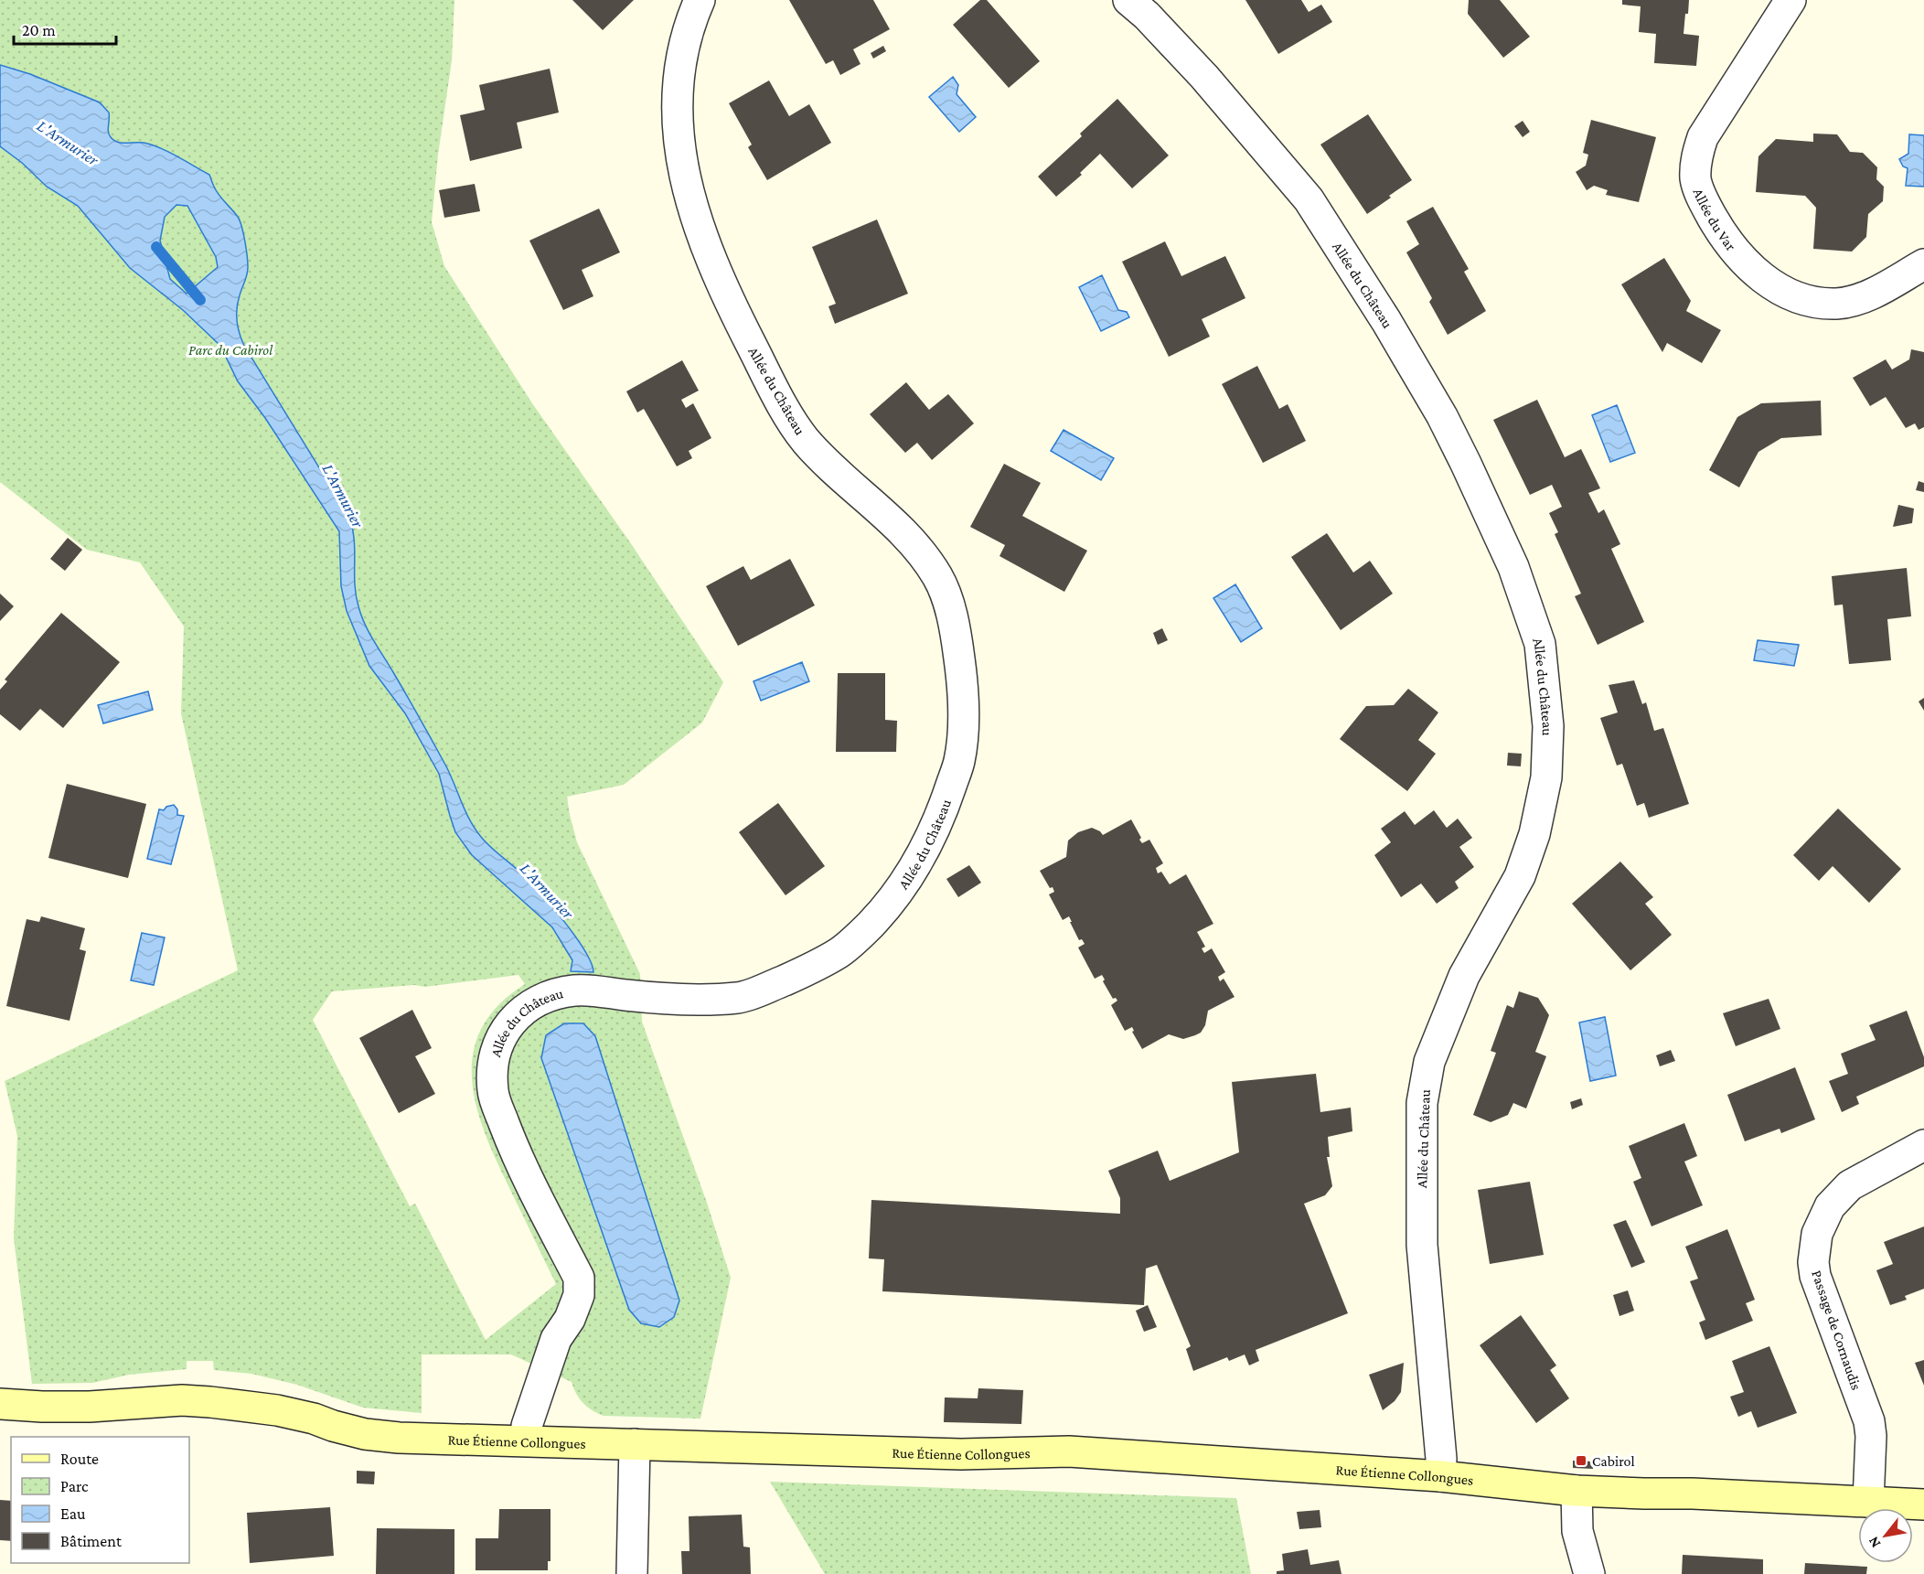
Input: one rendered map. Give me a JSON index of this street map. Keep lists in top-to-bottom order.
{
  "streets": {
    "main road": ["Rue Étienne Collongues"],
    "street": ["Allée du Var", "Allée du Château", "Passage de Cornaudis"]
  },
  "crossings": [
    ["Allée du Château", "Rue Étienne Collongues"],
    ["Passage de Cornaudis", "Rue Étienne Collongues"]
  ],
  "water": ["L'Armurier"],
  "parks": ["Parc du Cabirol"],
  "places": {
    "transit": ["Cabirol"]
  },
  "legend": [
    "Route",
    "Parc",
    "Eau",
    "Bâtiment"
  ],
  "scale_bar": "20 m",
  "north": "bottom left"
}
